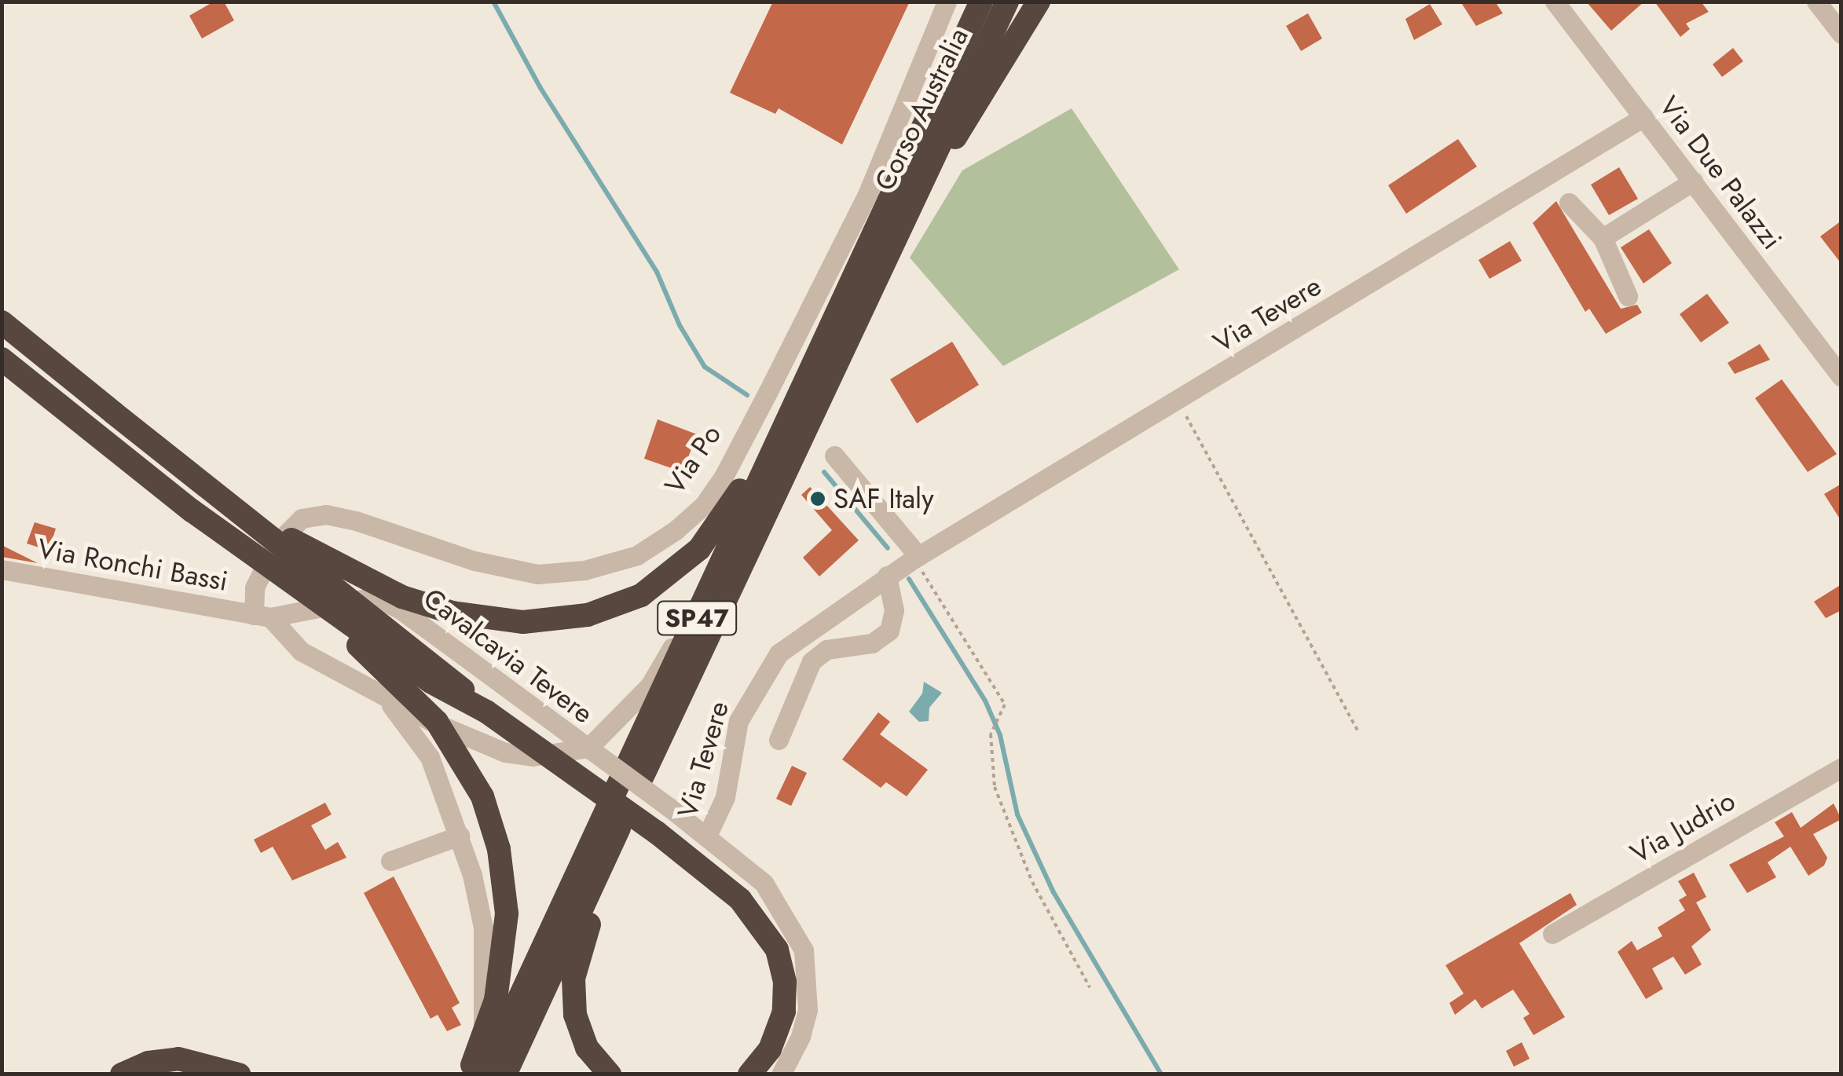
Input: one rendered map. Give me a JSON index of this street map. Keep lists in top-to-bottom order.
{
  "streets": {
    "highway": ["Corso Australia", "SP47"],
    "street": [
      "Via Due Palazzi",
      "Via Tevere",
      "Via Po",
      "Via Ronchi Bassi",
      "Cavalcavia Tevere",
      "Via Judrio"
    ]
  },
  "crossings": [
    ["Corso Australia", "SP47"],
    ["Via Due Palazzi", "Via Tevere"],
    ["Via Tevere", "Cavalcavia Tevere"],
    ["Via Po", "Via Ronchi Bassi"],
    ["Via Po", "Cavalcavia Tevere"],
    ["Via Ronchi Bassi", "Cavalcavia Tevere"]
  ],
  "places": ["SAF Italy"]
}
